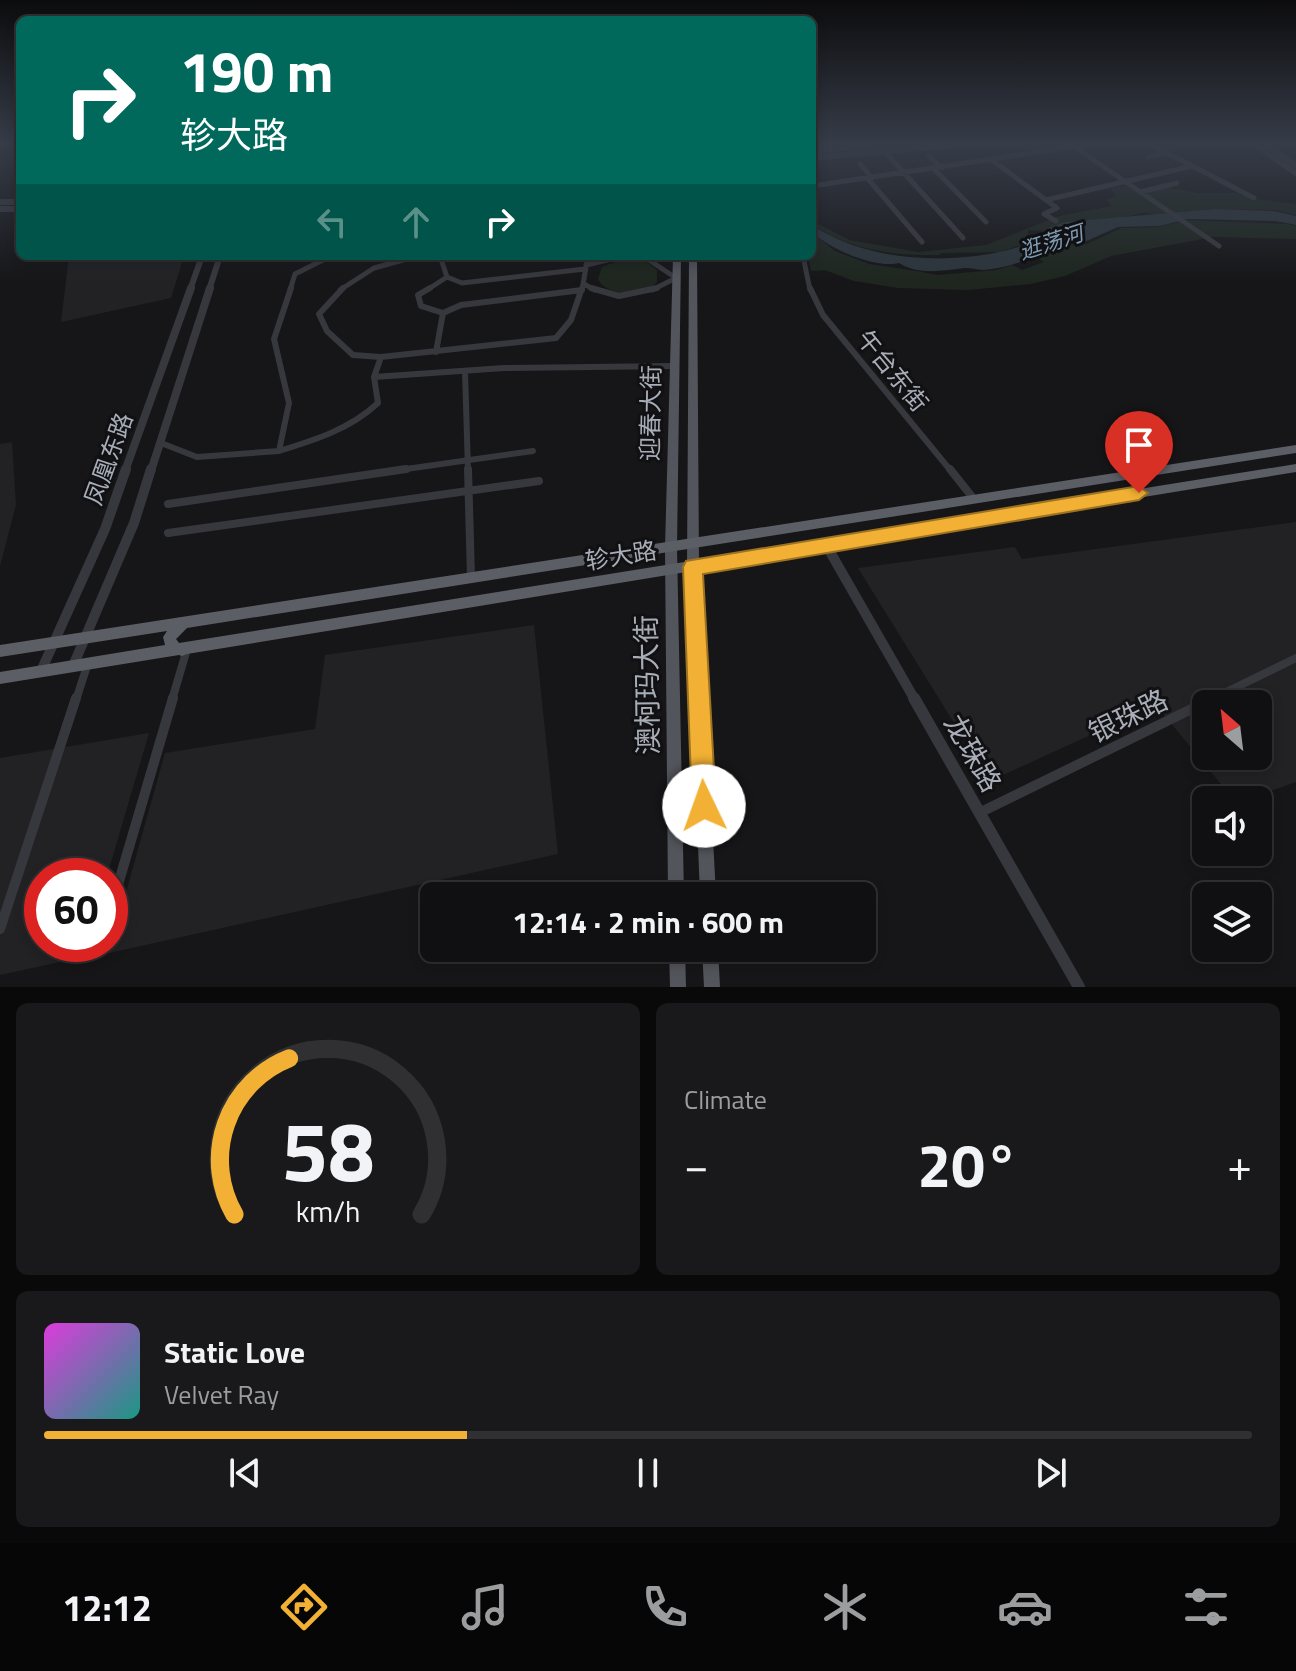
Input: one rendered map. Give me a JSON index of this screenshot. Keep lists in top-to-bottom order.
{
  "streets": {
    "highway": ["轸大路"],
    "main road": ["迎春大街", "澳柯玛大街"],
    "street": [
      "午台东街",
      "凤凰东路",
      "银珠路",
      "龙珠路"
    ]
  },
  "crossings": [
    ["午台东街", "轸大路"],
    ["迎春大街", "轸大路"],
    ["迎春大街", "澳柯玛大街"],
    ["凤凰东路", "轸大路"],
    ["轸大路", "澳柯玛大街"],
    ["轸大路", "龙珠路"],
    ["银珠路", "龙珠路"]
  ],
  "water": ["逛荡河"],
  "north": "top left",
  "page": {
    "turn": ["190 m", "轸大路"],
    "limit": "60",
    "trip": "12:14 · 2 min · 600 m",
    "tile": "Climate",
    "heat": ["−", "20°", "+"],
    "song": ["Static Love", "Velvet Ray"],
    "tabs": "12:12",
    "gauge": ["58", "km/h"]
  }
}
